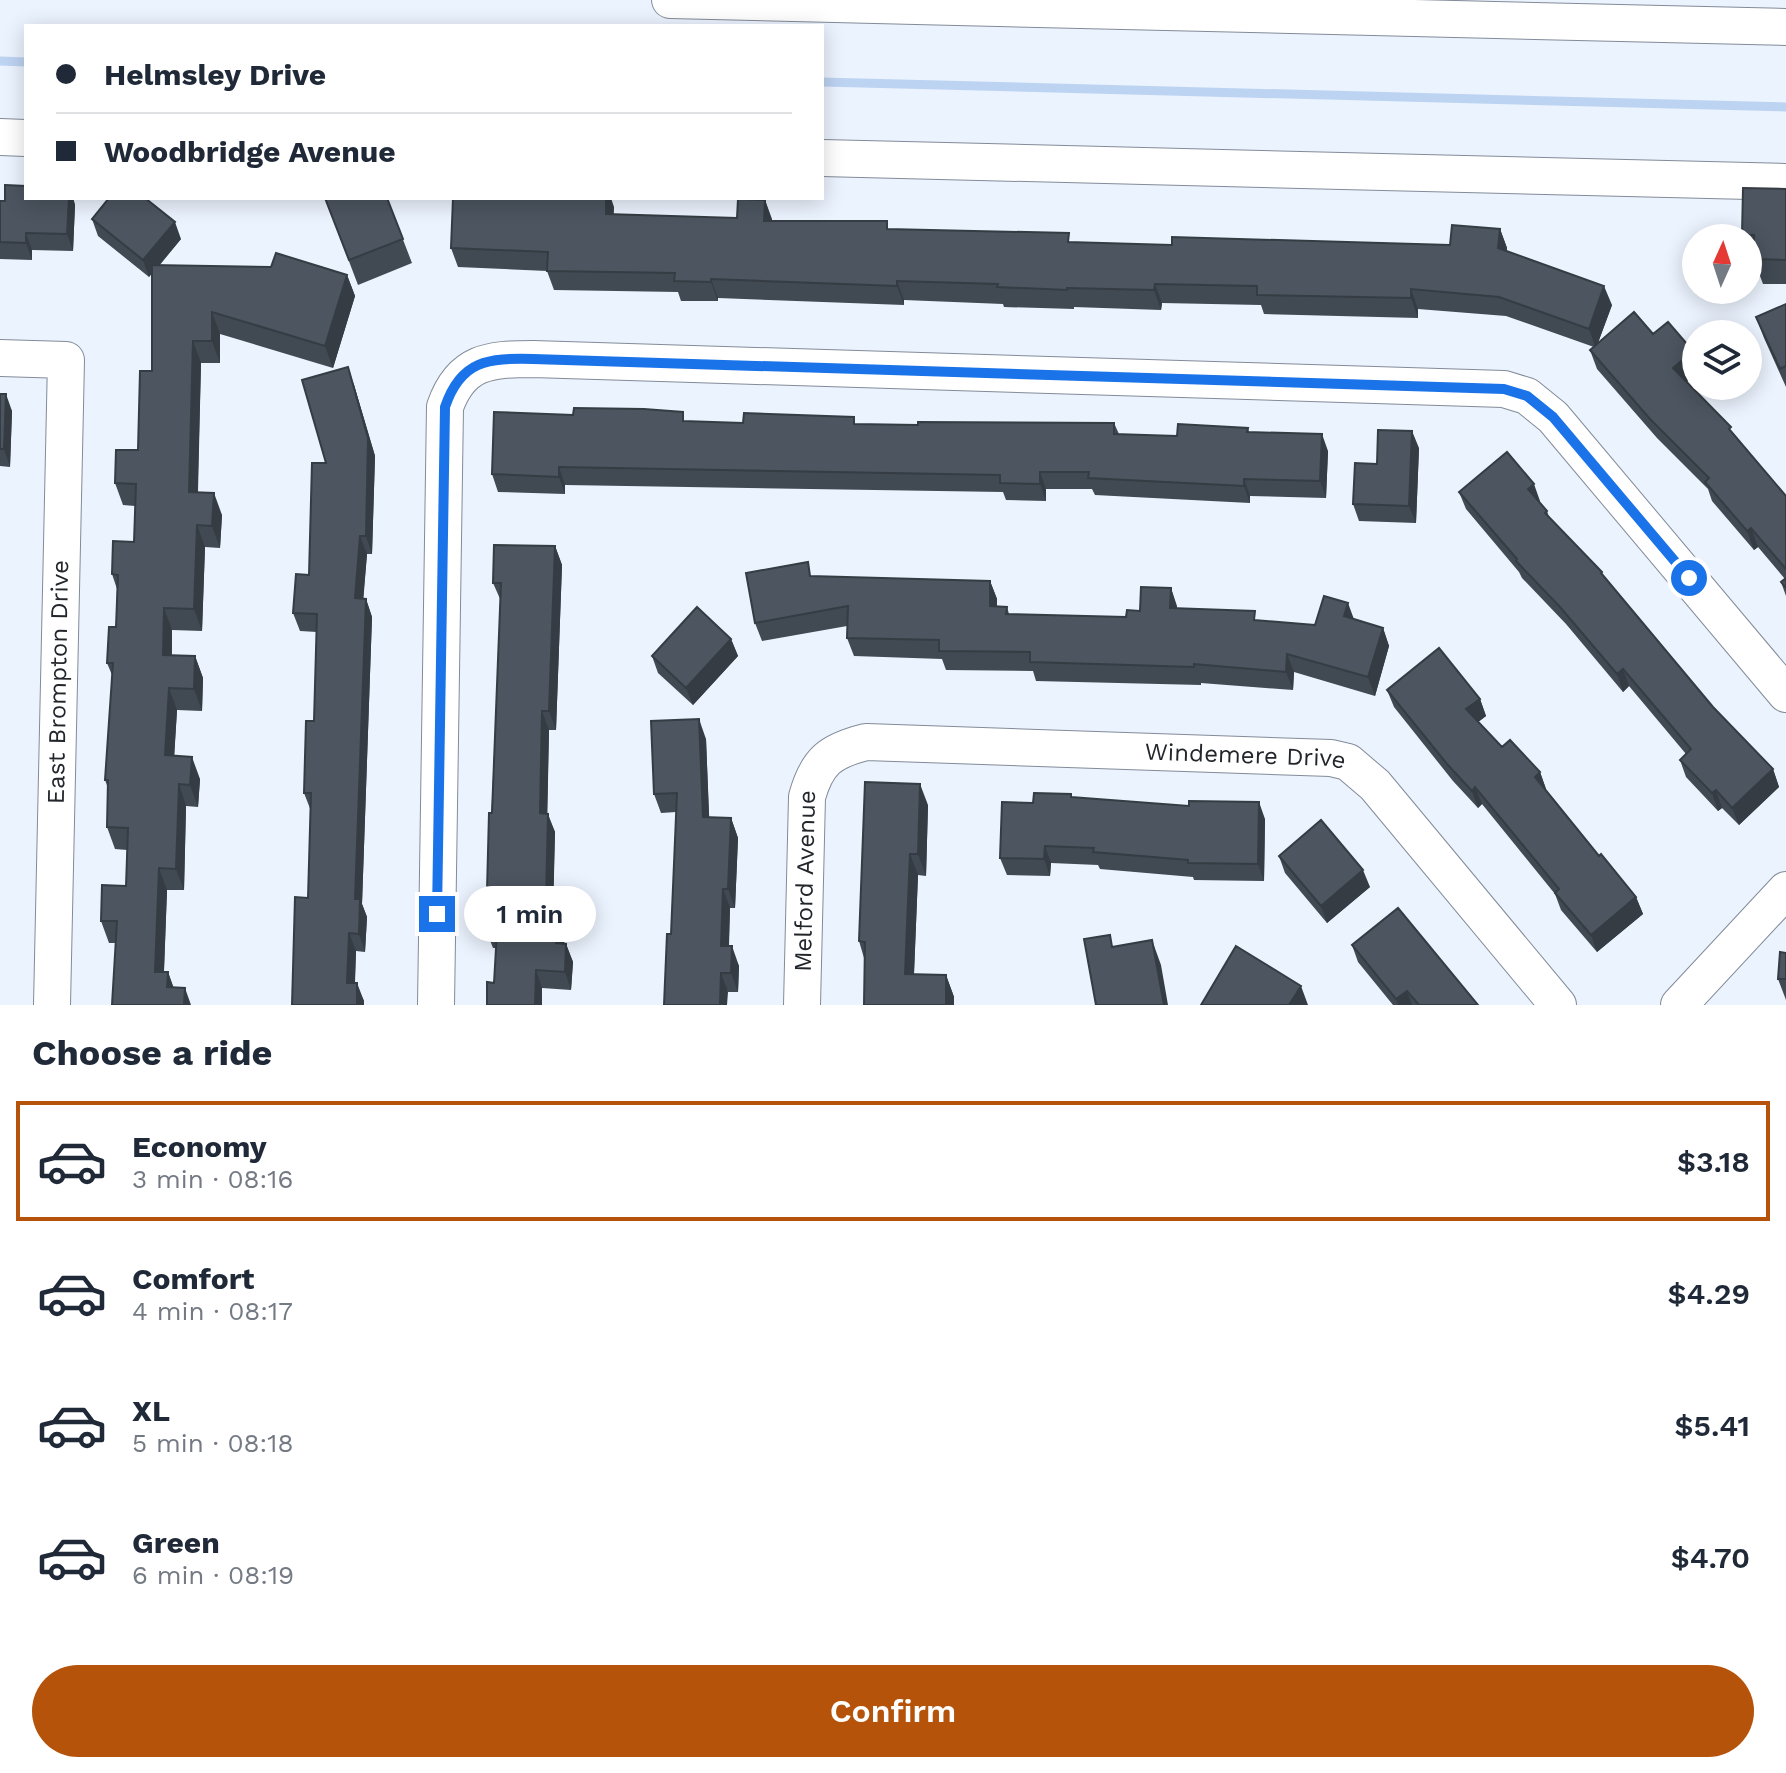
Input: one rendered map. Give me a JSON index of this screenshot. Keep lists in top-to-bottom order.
{
  "streets": {
    "street": ["East Brompton Drive", "Windemere Drive", "Melford Avenue"]
  },
  "crossings": [
    ["Windemere Drive", "Melford Avenue"]
  ],
  "north": "top",
  "page": {
    "banner": ["Helmsley Drive", "Woodbridge Avenue"],
    "bubble": "1 min",
    "heading": "Choose a ride",
    "list": [
      {
        "name": "Economy",
        "note": "3 min · 08:16",
        "value": "$3.18"
      },
      {
        "name": "Comfort",
        "note": "4 min · 08:17",
        "value": "$4.29"
      },
      {
        "name": "XL",
        "note": "5 min · 08:18",
        "value": "$5.41"
      },
      {
        "name": "Green",
        "note": "6 min · 08:19",
        "value": "$4.70"
      }
    ],
    "buttons": "Confirm"
  }
}
